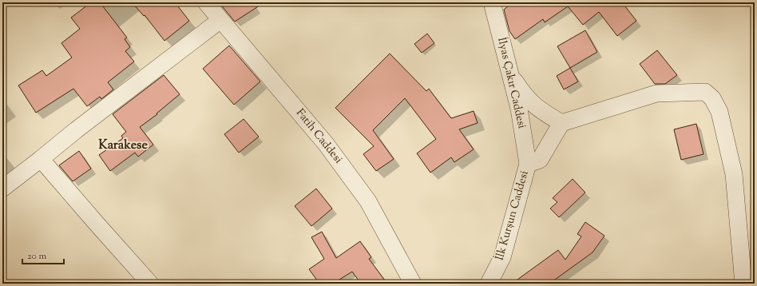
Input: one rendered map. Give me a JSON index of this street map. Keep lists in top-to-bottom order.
{
  "streets": {
    "street": ["İlyas Çakır Caddesi", "Fatih Caddesi", "İlk Kurşun Caddesi"]
  },
  "crossings": [
    ["İlyas Çakır Caddesi", "İlk Kurşun Caddesi"]
  ],
  "districts": ["Karakese"],
  "scale_bar": "20 m"
}
